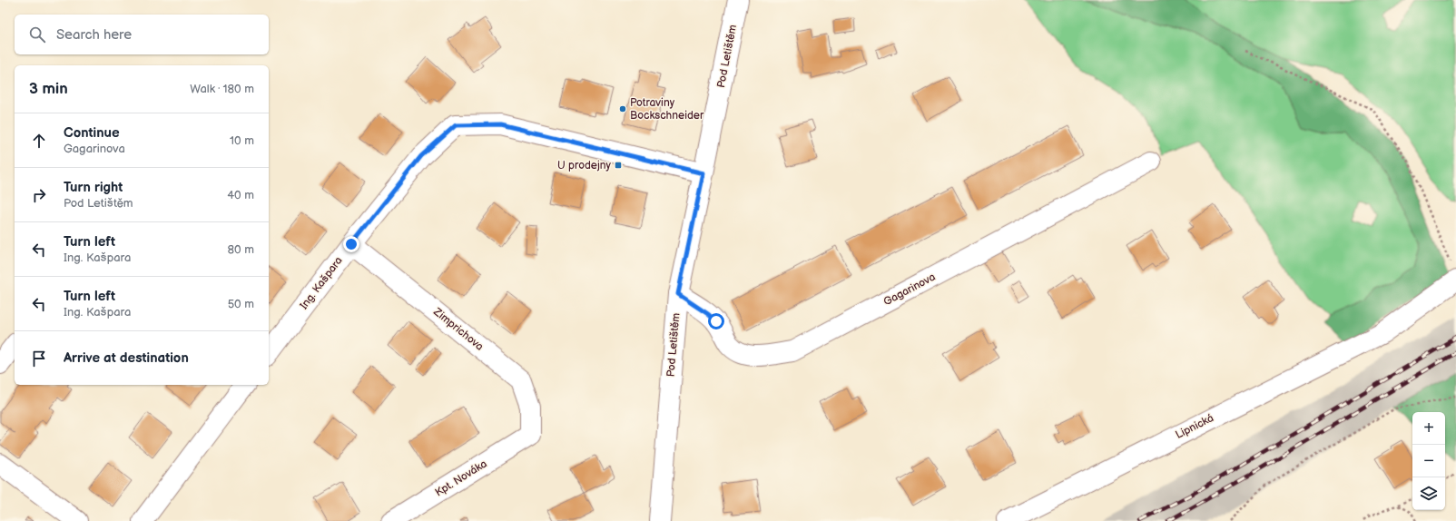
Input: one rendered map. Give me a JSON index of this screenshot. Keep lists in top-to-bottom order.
{
  "streets": {
    "street": [
      "Pod Letištěm",
      "Ing. Kašpara",
      "Gagarinova",
      "Zimprichova",
      "Lipnická",
      "Kpt. Nováka"
    ]
  },
  "crossings": [
    ["Pod Letištěm", "Ing. Kašpara"],
    ["Pod Letištěm", "Gagarinova"],
    ["Ing. Kašpara", "Zimprichova"],
    ["Zimprichova", "Kpt. Nováka"]
  ],
  "places": {
    "other": ["Potraviny Bockschneider"],
    "transit": ["U prodejny"]
  },
  "page": {
    "search": "Search here",
    "heading": ["3 min", "Walk · 180 m"],
    "list": [
      ["Continue", "Gagarinova", "10 m"],
      ["Turn right", "Pod Letištěm", "40 m"],
      ["Turn left", "Ing. Kašpara", "80 m"],
      ["Turn left", "Ing. Kašpara", "50 m"],
      "Arrive at destination"
    ],
    "map_buttons": ["+", "−"]
  }
}
